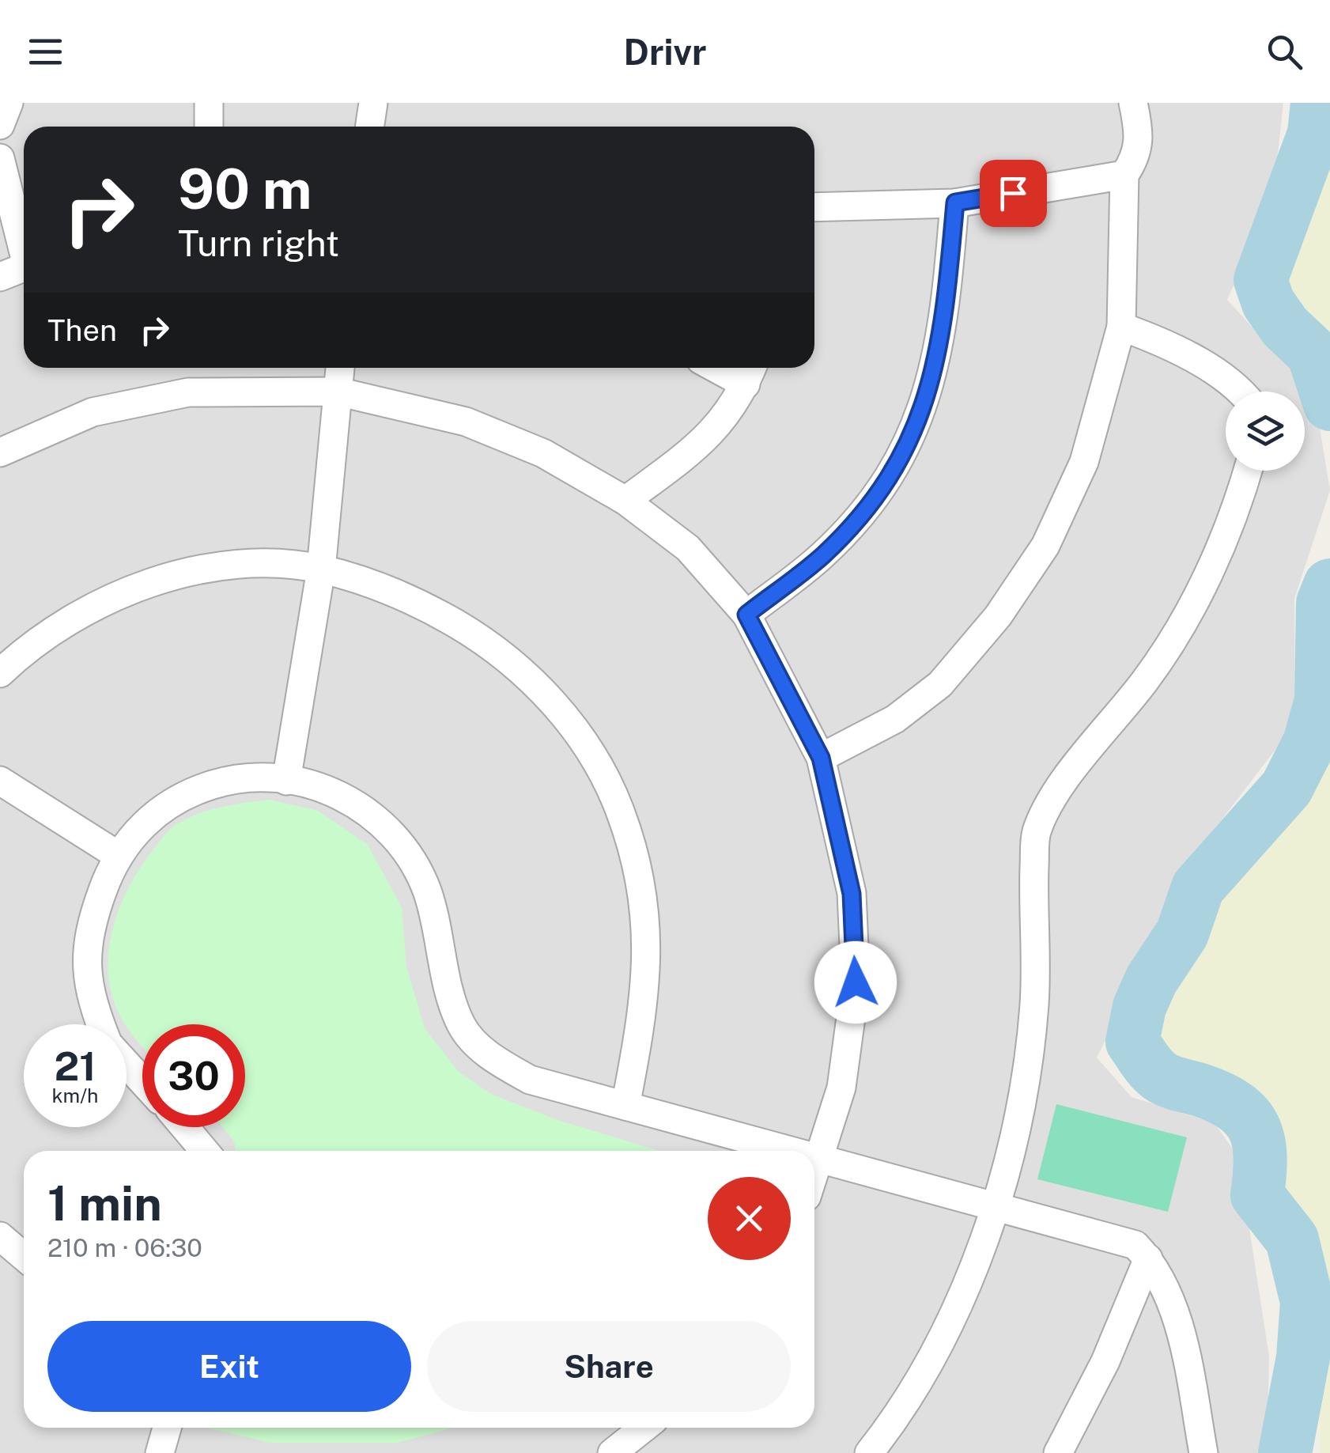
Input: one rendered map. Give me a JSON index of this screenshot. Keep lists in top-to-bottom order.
{
  "page": {
    "header": "Drivr",
    "turn": ["90 m", "Turn right"],
    "then": "Then",
    "speed": "21 km/h",
    "limit": "30",
    "heading": ["1 min", "210 m · 06:30"],
    "buttons": ["Exit", "Share"]
  }
}
